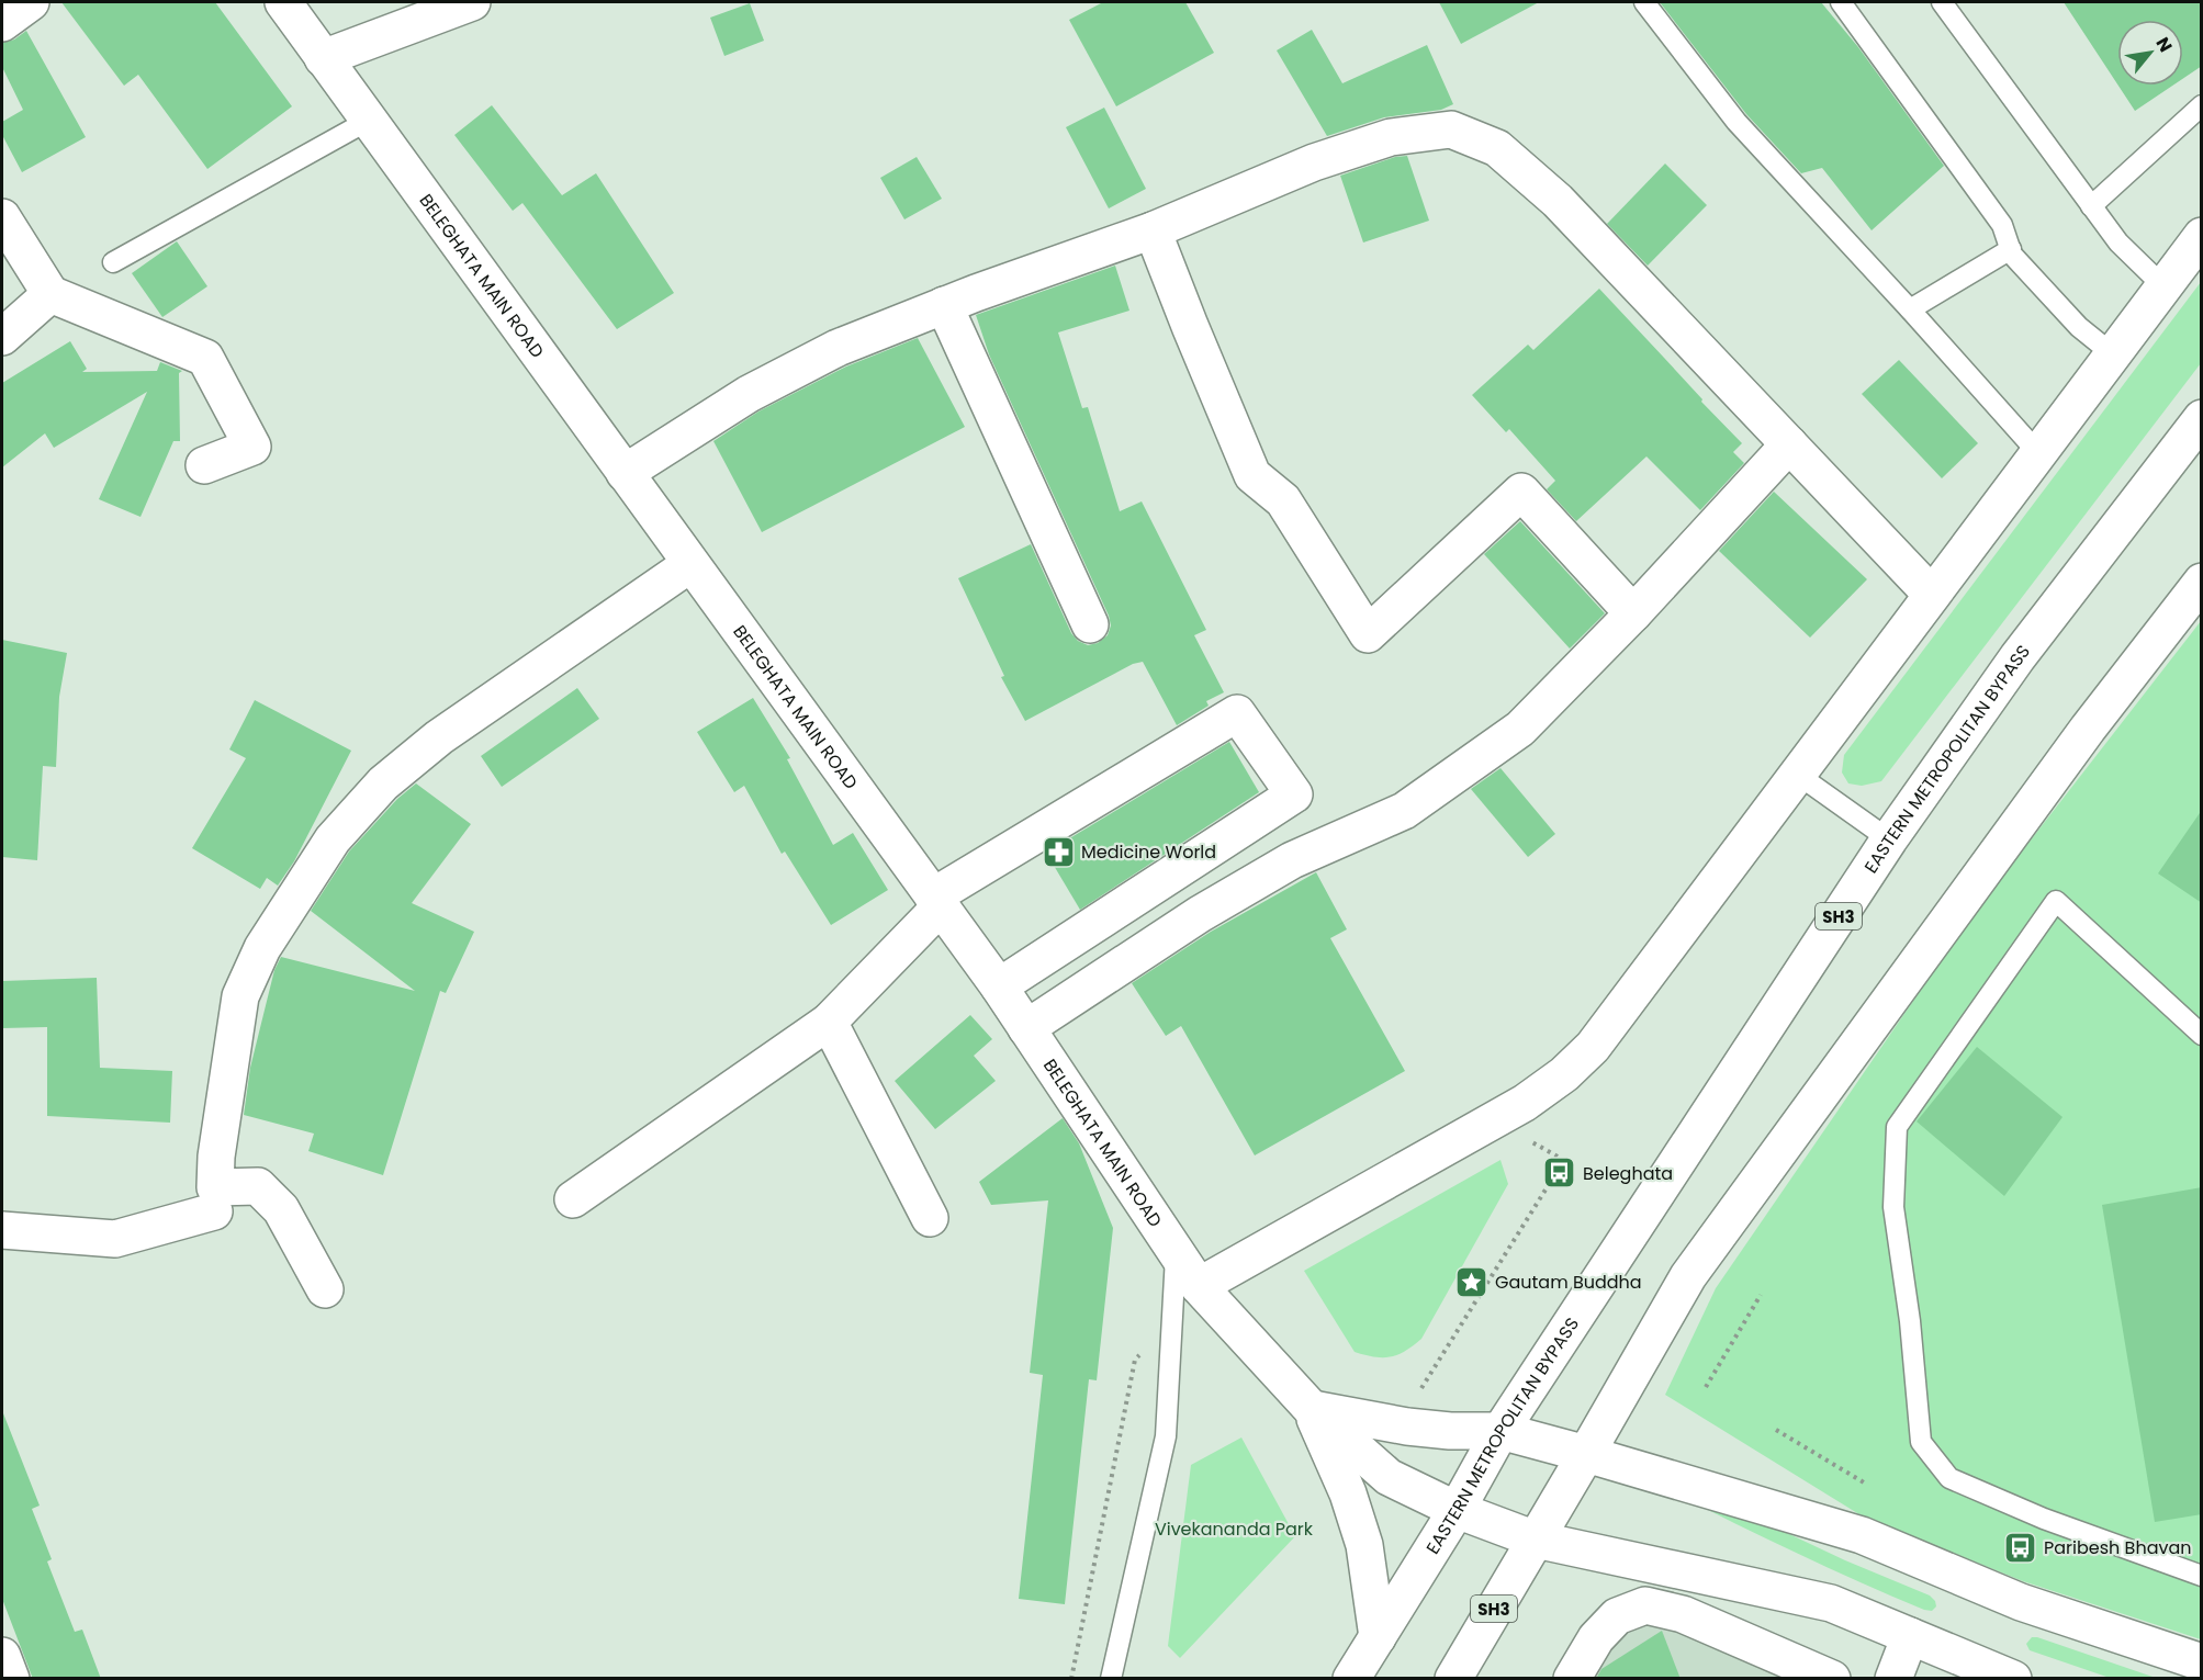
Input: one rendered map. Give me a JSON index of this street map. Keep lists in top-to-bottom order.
{
  "streets": {
    "street": ["BELEGHATA MAIN ROAD", "EASTERN METROPOLITAN BYPASS", "SH3"]
  },
  "parks": ["Vivekananda Park"],
  "places": {
    "pharmacy": ["Medicine World"],
    "bus stop": ["Beleghata", "Paribesh Bhavan"],
    "place": ["Gautam Buddha"]
  },
  "north": "top right"
}
